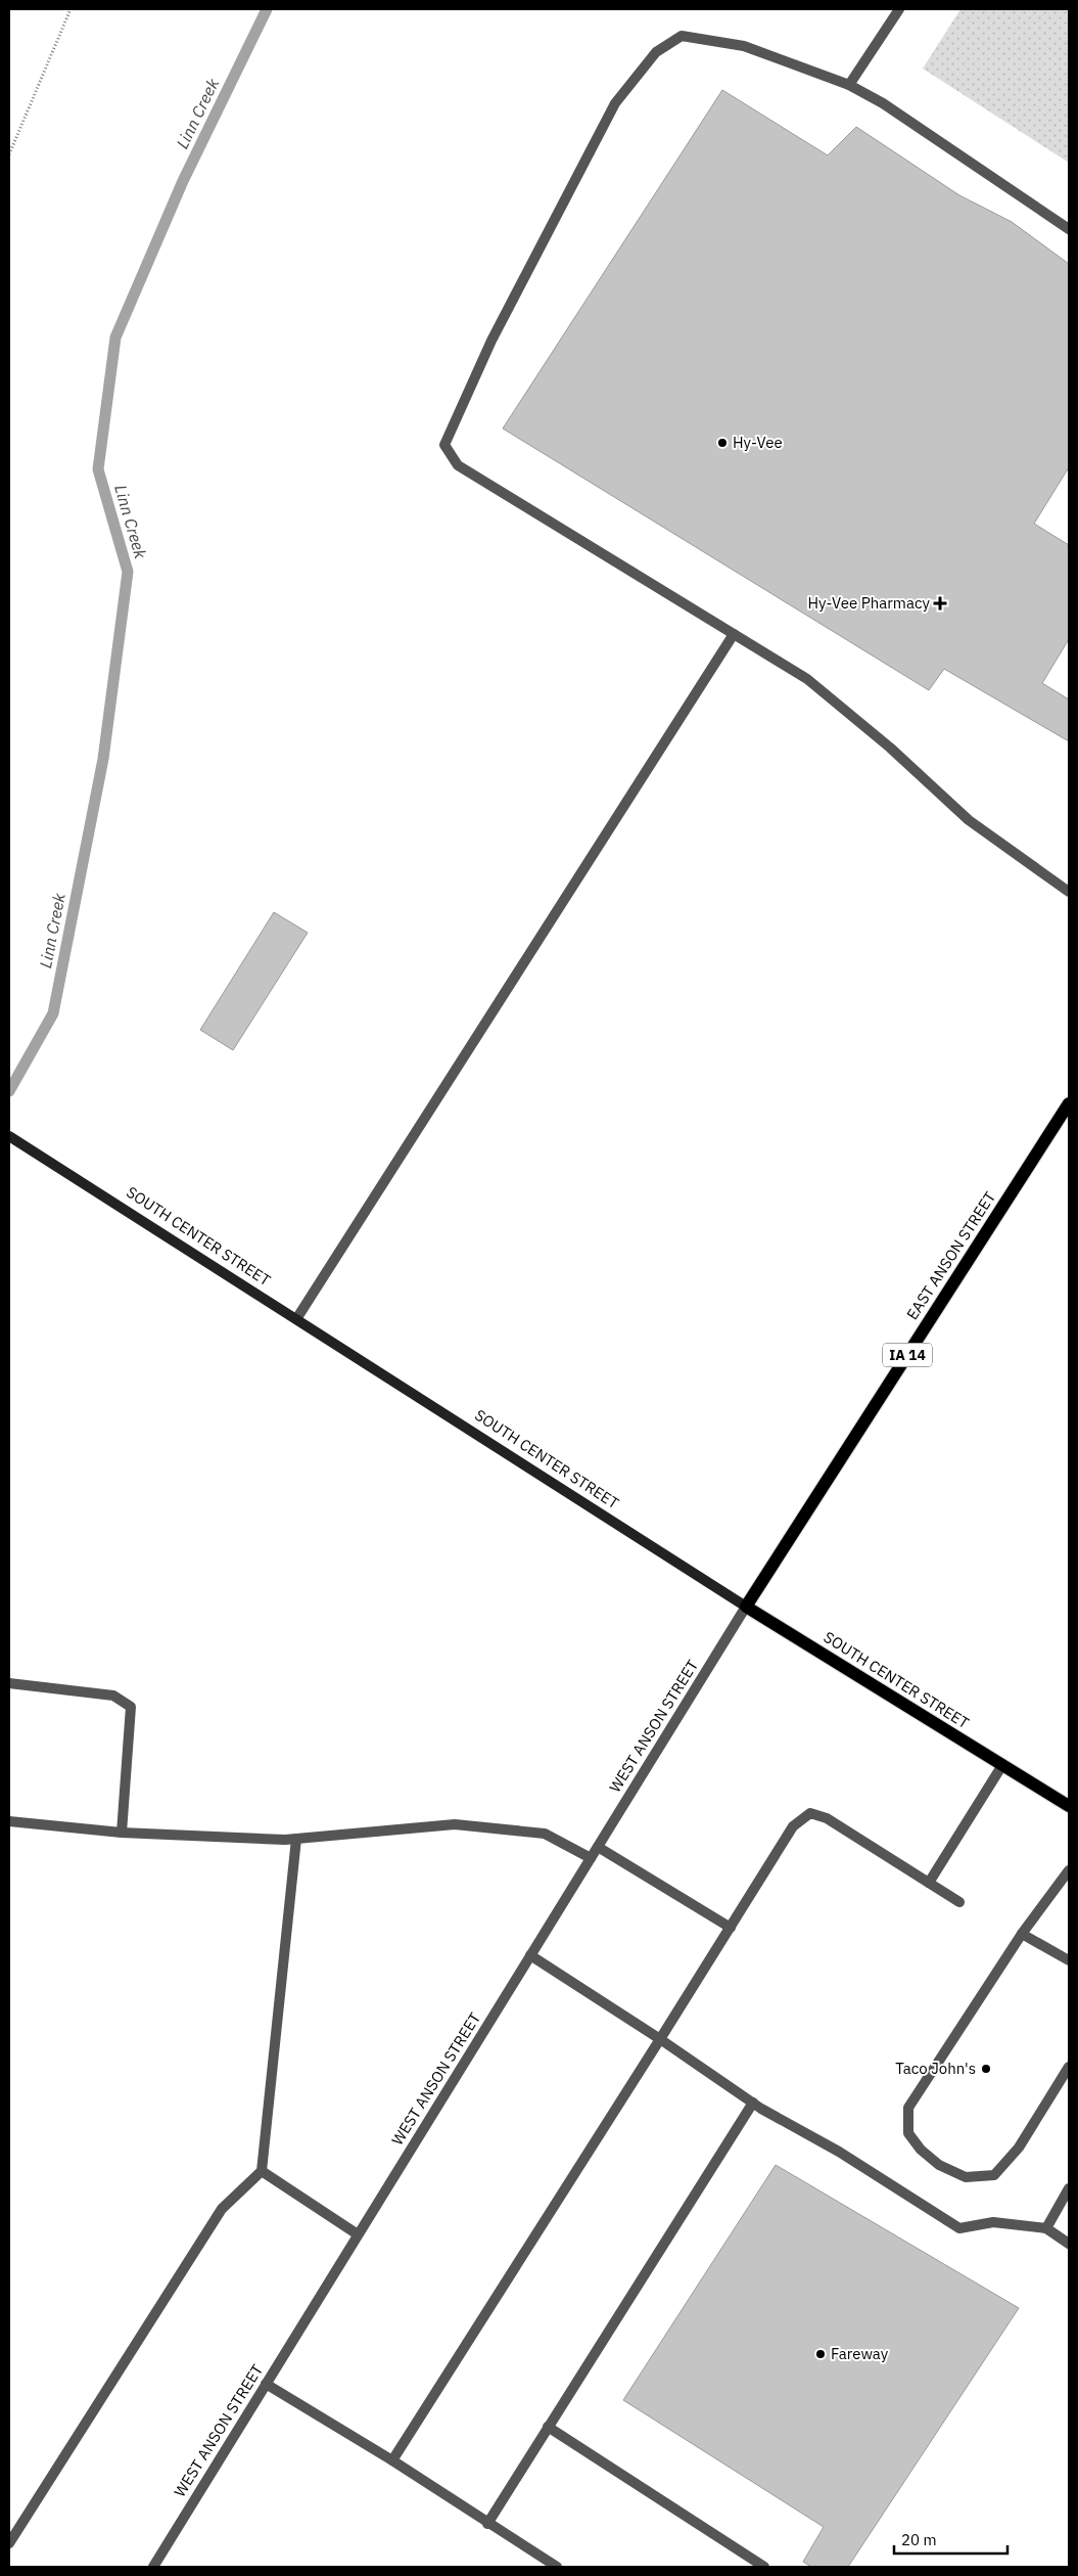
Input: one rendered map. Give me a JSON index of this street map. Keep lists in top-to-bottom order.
{
  "streets": {
    "main road": ["SOUTH CENTER STREET", "EAST ANSON STREET", "IA 14"],
    "street": ["WEST ANSON STREET"]
  },
  "crossings": [
    ["SOUTH CENTER STREET", "EAST ANSON STREET"],
    ["SOUTH CENTER STREET", "WEST ANSON STREET"],
    ["EAST ANSON STREET", "WEST ANSON STREET"]
  ],
  "water": ["Linn Creek"],
  "places": {
    "other": ["Hy-Vee", "Taco John's", "Fareway"],
    "health": ["Hy-Vee Pharmacy"]
  },
  "scale_bar": "20 m"
}
